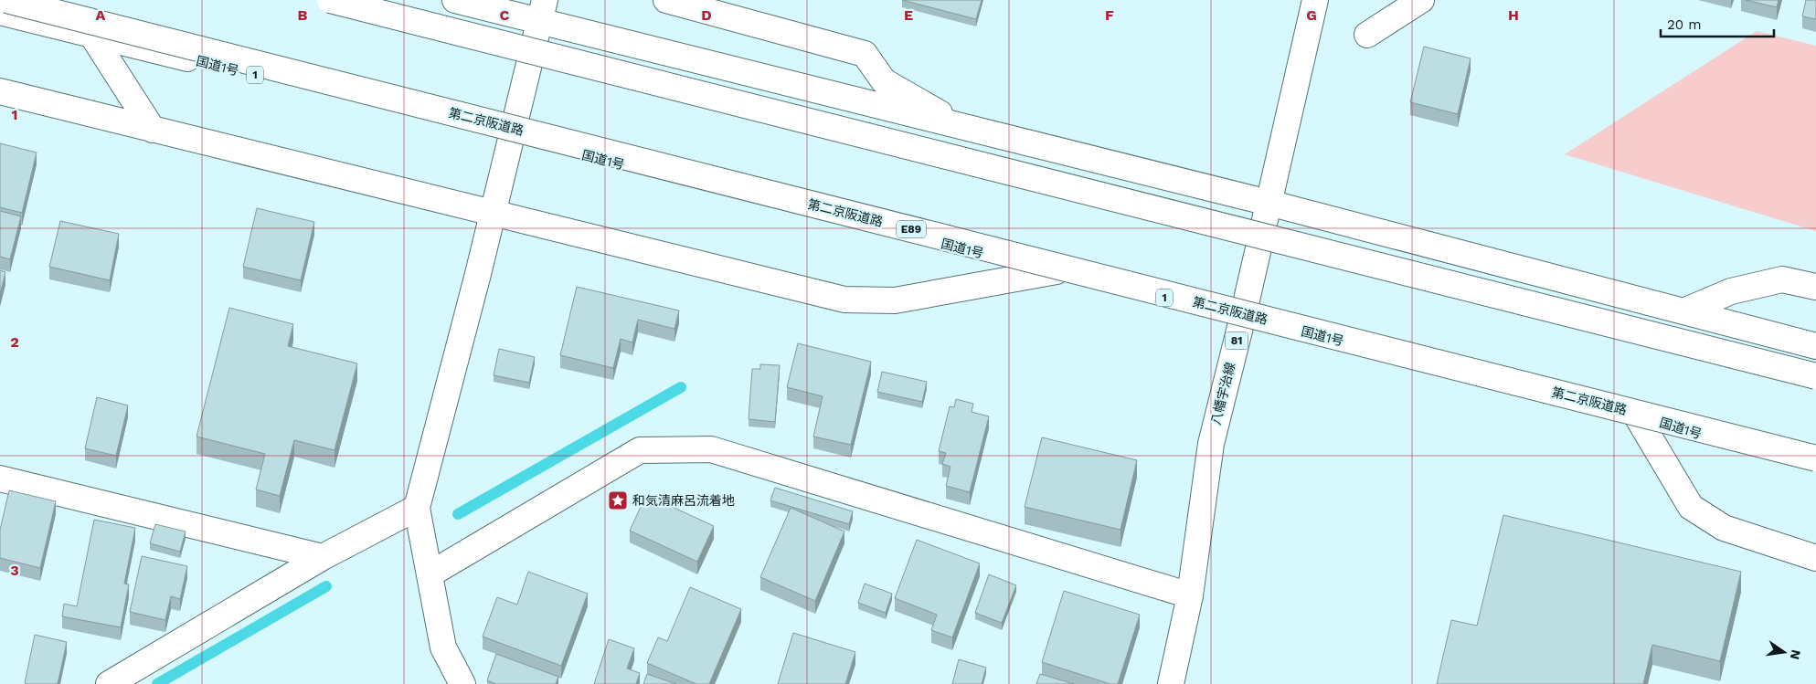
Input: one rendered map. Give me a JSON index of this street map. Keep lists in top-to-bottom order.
{
  "streets": {
    "main road": [
      "国道1号",
      "1",
      "第二京阪道路",
      "E89",
      "81",
      "八幡宇治線"
    ]
  },
  "crossings": [
    ["国道1号", "八幡宇治線"]
  ],
  "places": {
    "place": ["和気清麻呂流着地"]
  },
  "scale_bar": "20 m",
  "north": "right",
  "grid": {
    "columns": [
      "A",
      "B",
      "C",
      "D",
      "E",
      "F",
      "G",
      "H"
    ],
    "rows": ["1", "2", "3"]
  }
}
